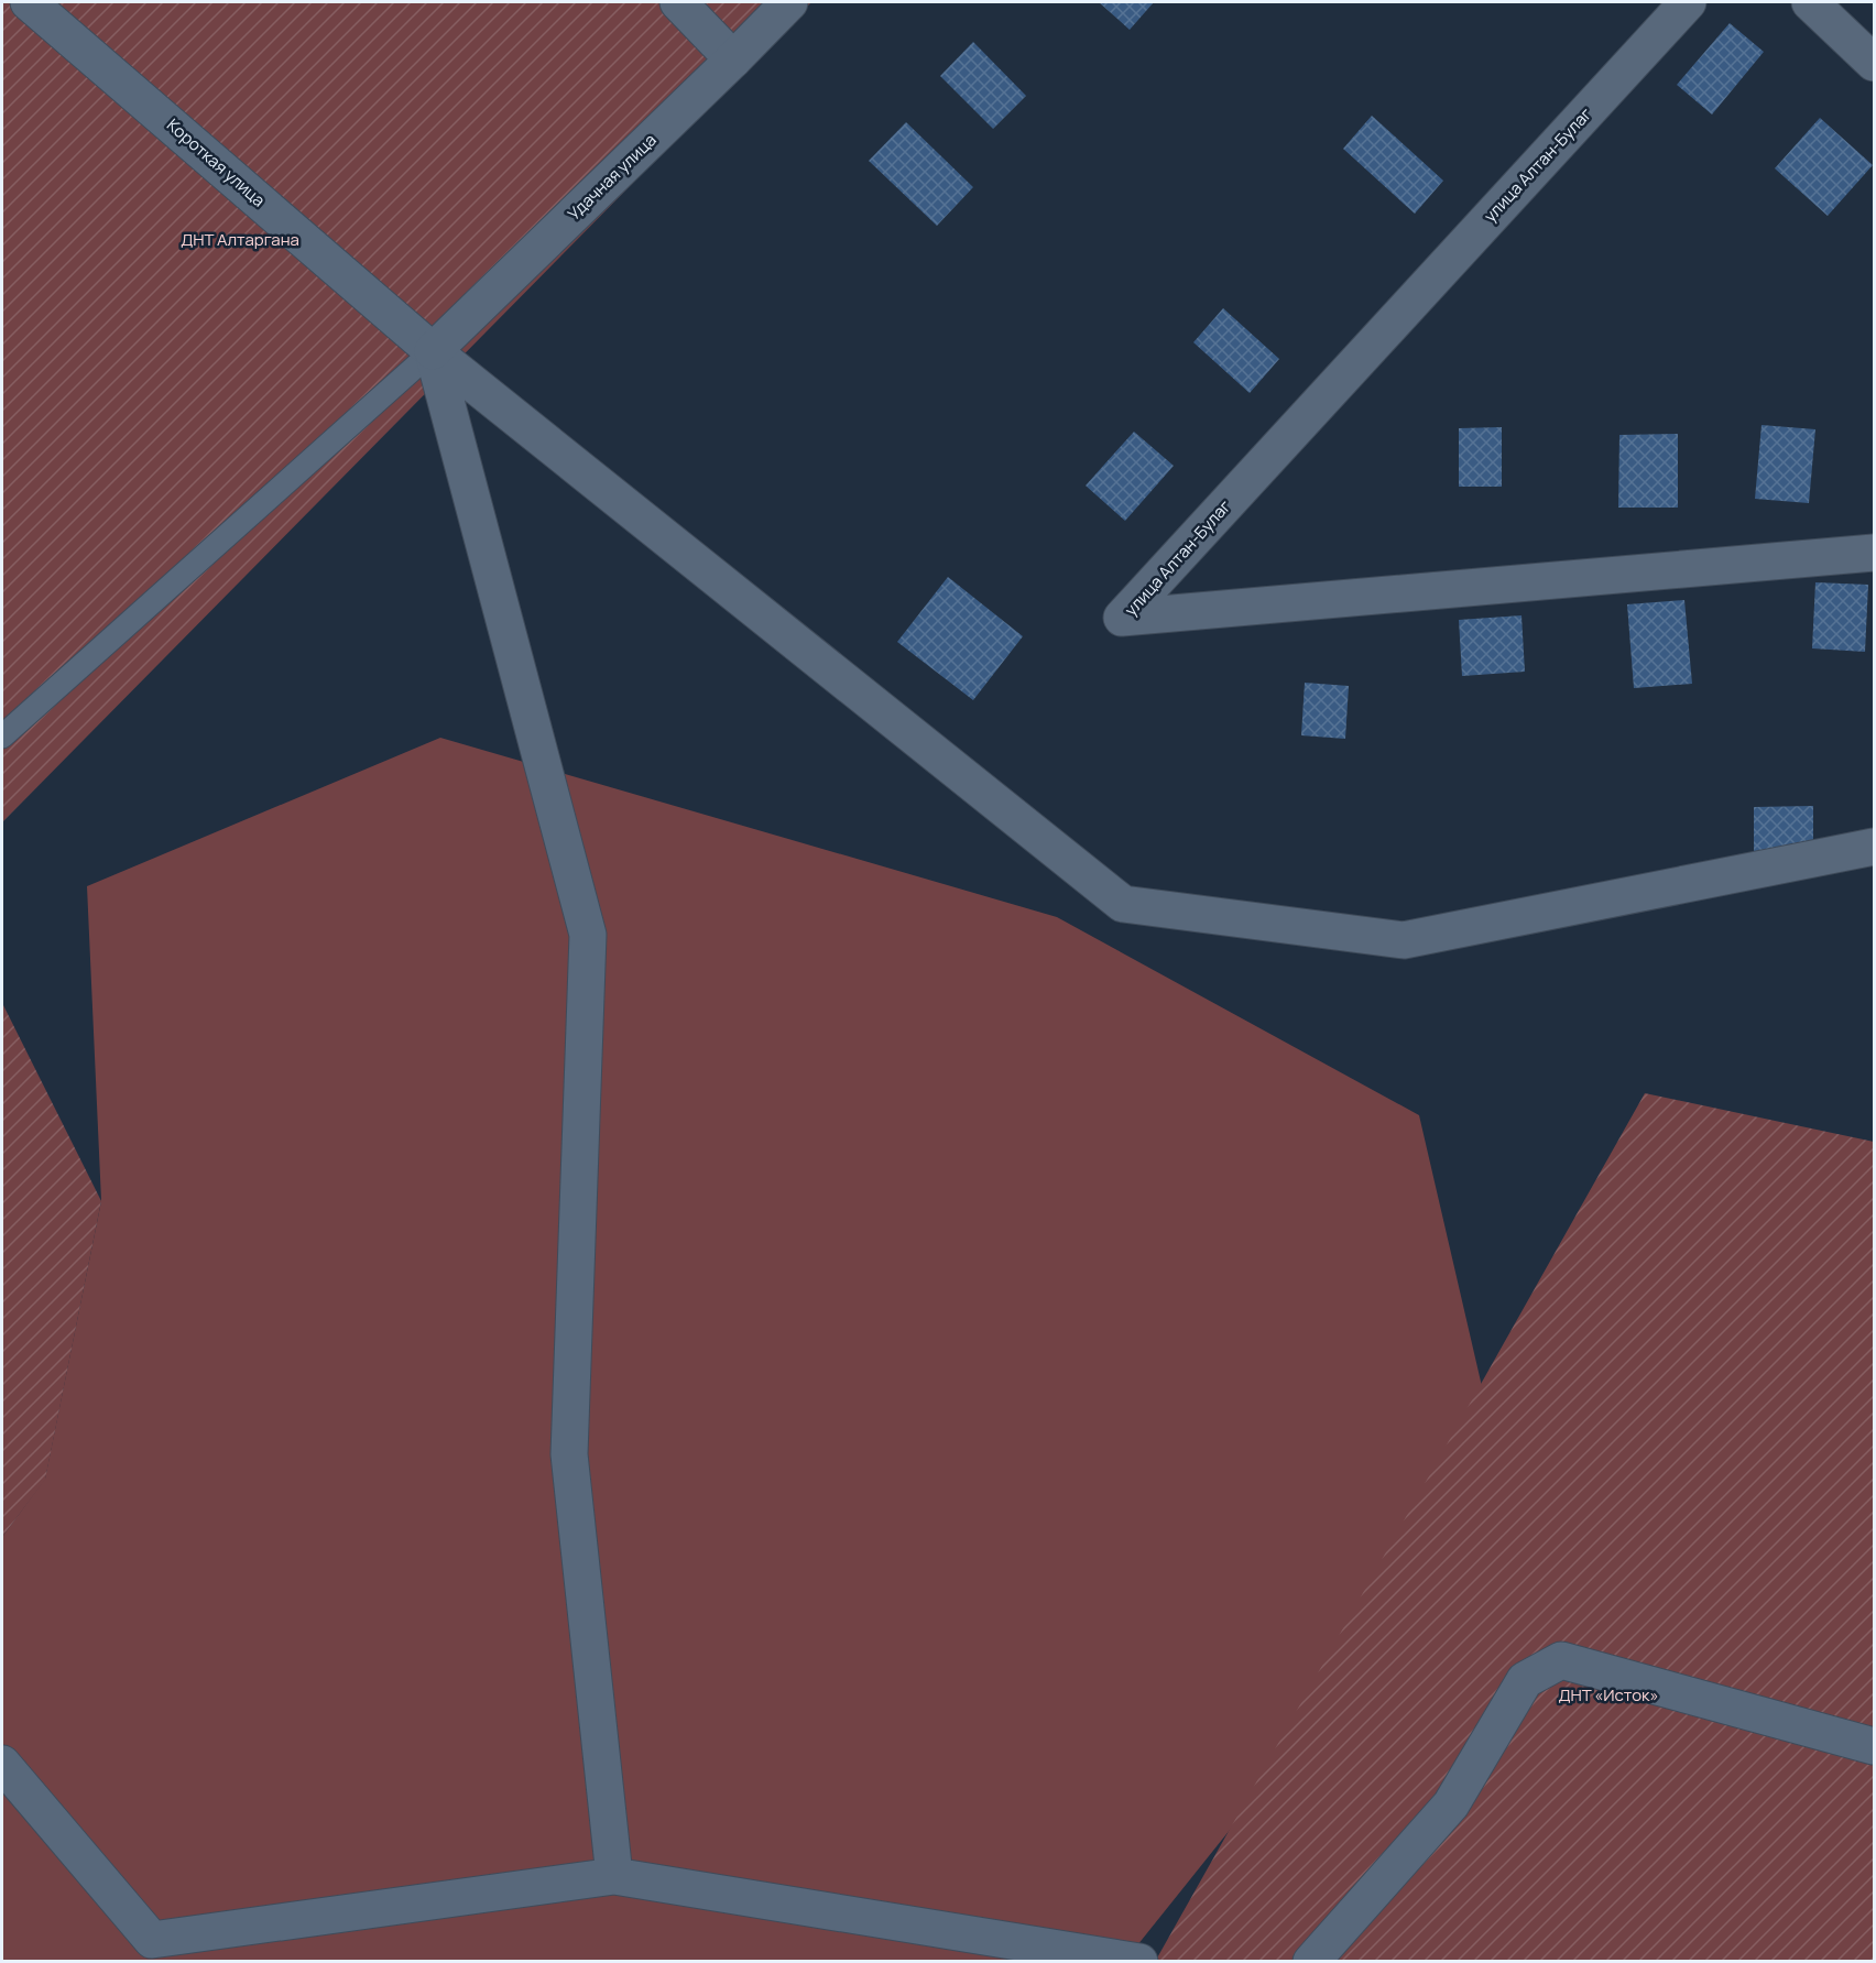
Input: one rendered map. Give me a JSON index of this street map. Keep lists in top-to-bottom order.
{
  "streets": {
    "street": ["Короткая улица", "улица Алтан-Булаг", "Удачная улица"]
  },
  "crossings": [
    ["Короткая улица", "Удачная улица"]
  ],
  "parks": ["ДНТ Алтаргана", "ДНТ «Исток»"]
}
